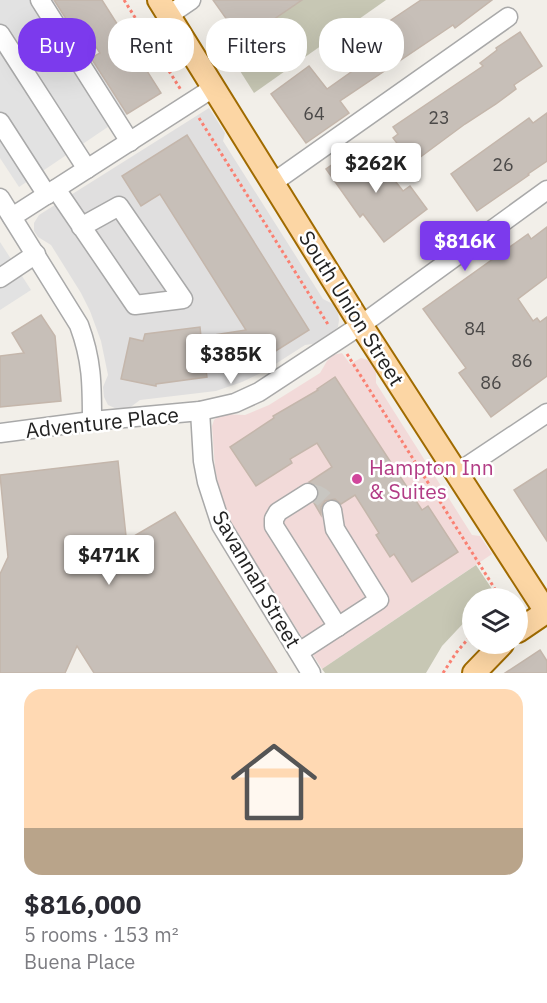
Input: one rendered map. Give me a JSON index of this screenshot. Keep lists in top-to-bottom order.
{
  "streets": {
    "main road": ["South Union Street"],
    "street": ["Adventure Place", "Savannah Street"]
  },
  "crossings": [
    ["South Union Street", "Adventure Place"],
    ["Adventure Place", "Savannah Street"]
  ],
  "places": ["Hampton Inn & Suites"],
  "house_numbers": [
    "64",
    "23",
    "26",
    "84",
    "86",
    "86"
  ],
  "page": {
    "chip": [
      "Buy",
      "Rent",
      "Filters",
      "New"
    ],
    "price": [
      "$262K",
      "$816K",
      "$385K",
      "$471K"
    ],
    "list": [
      {
        "name": "$816,000",
        "note": "5 rooms · 153 m² · Buena Place"
      }
    ]
  }
}
